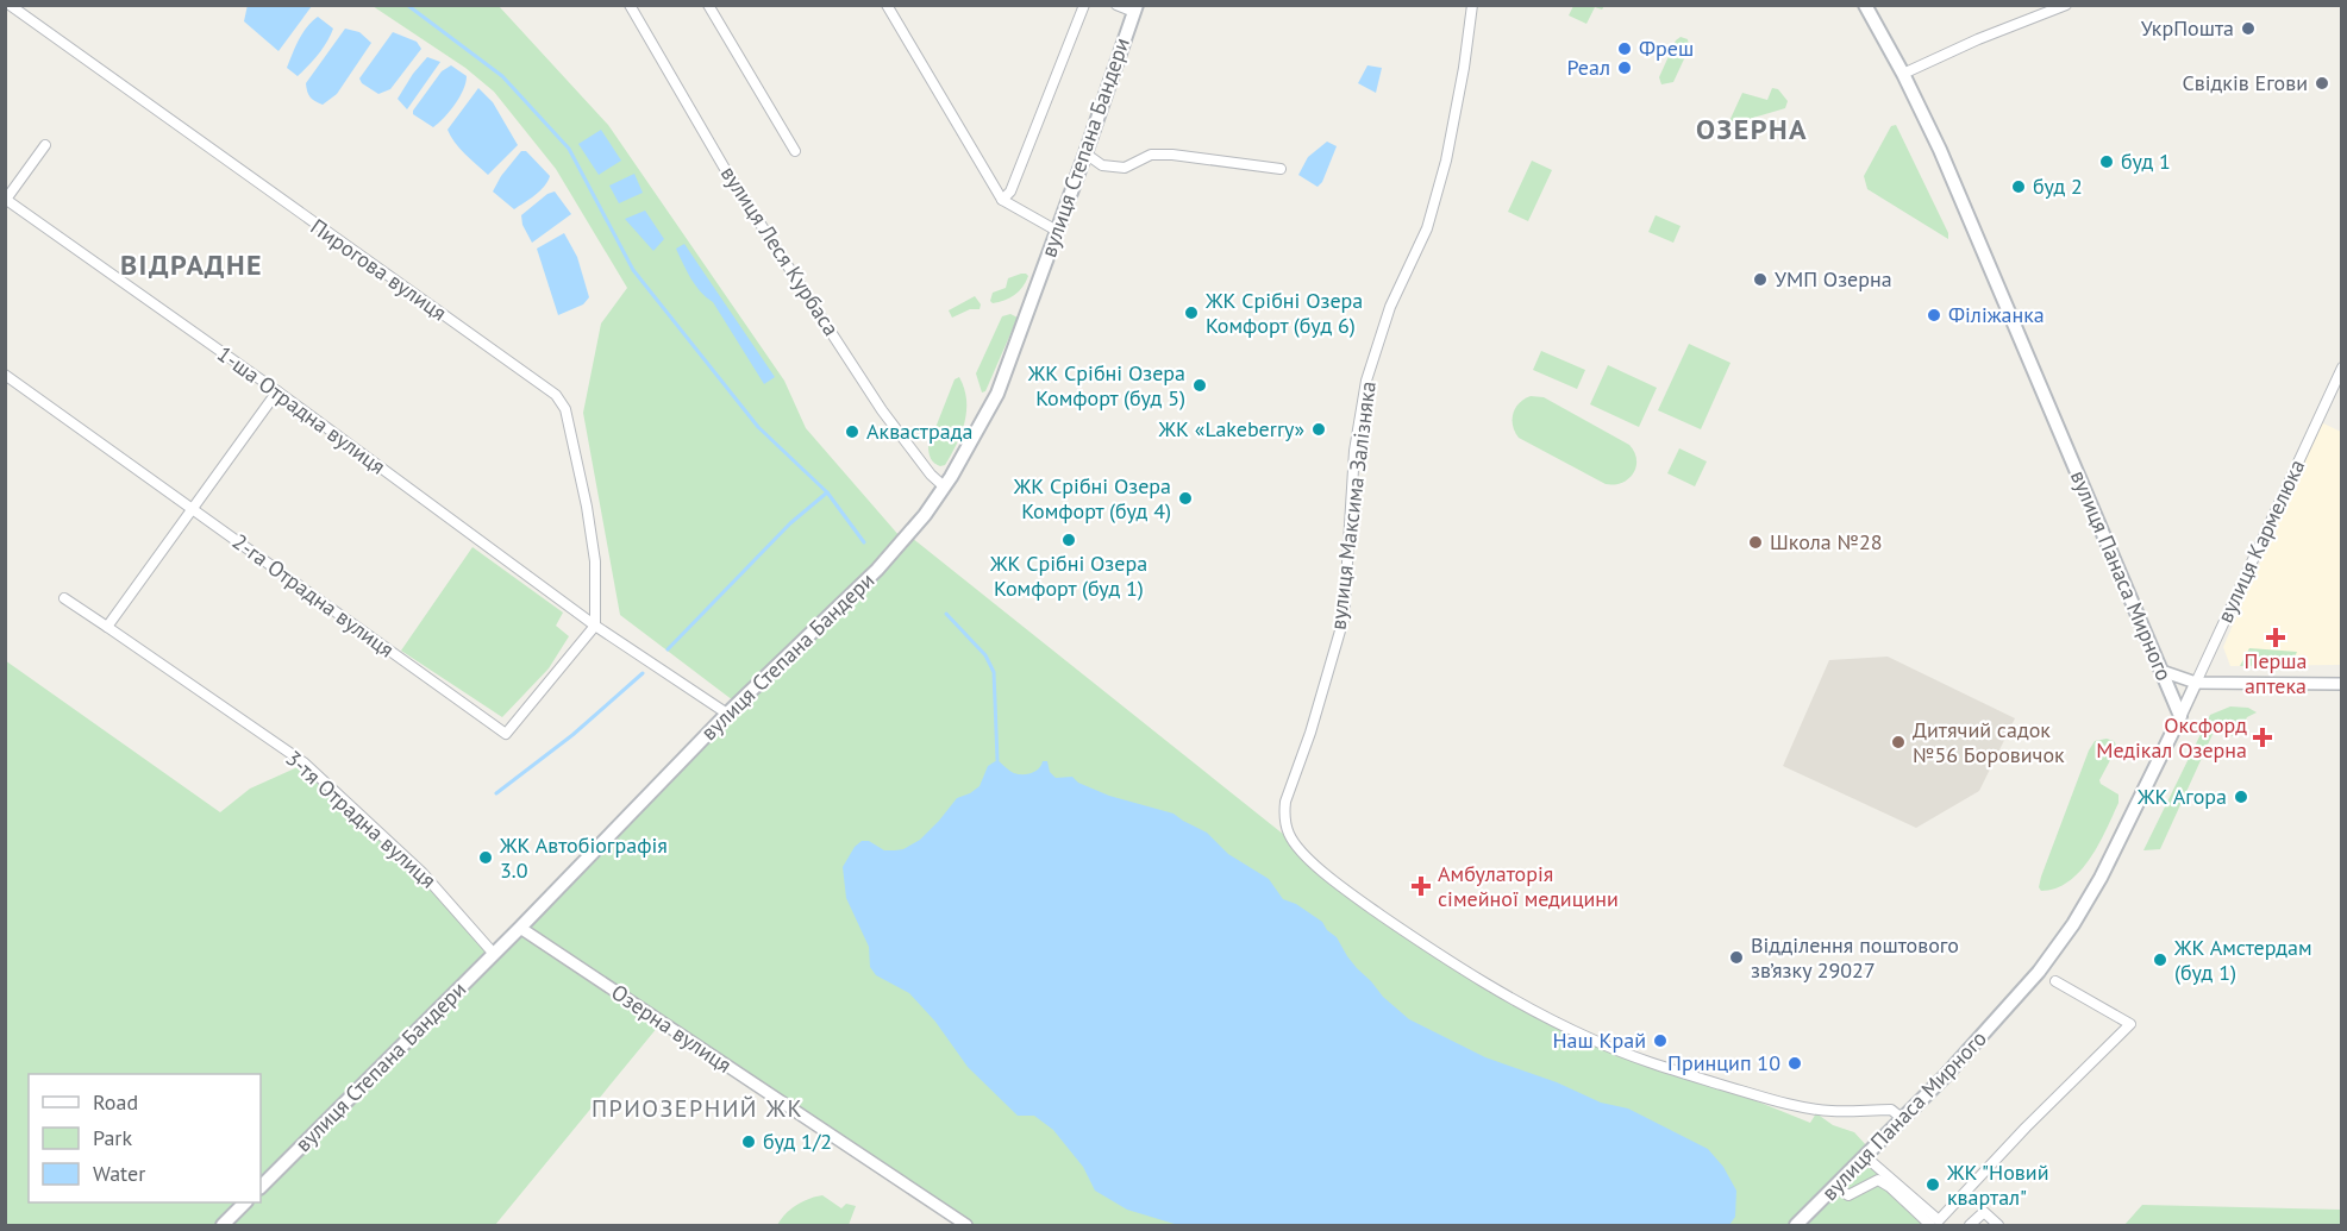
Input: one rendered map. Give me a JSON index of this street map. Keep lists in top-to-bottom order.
{
  "streets": {
    "main road": ["вулиця Степана Бандери", "вулиця Панаса Мирного"],
    "street": [
      "вулиця Леся Курбаса",
      "Пирогова вулиця",
      "1-ша Отрадна вулиця",
      "вулиця Максима Залізняка",
      "вулиця Кармелюка",
      "2-га Отрадна вулиця",
      "3-тя Отрадна вулиця",
      "Озерна вулиця"
    ]
  },
  "crossings": [
    ["вулиця Степана Бандери", "вулиця Леся Курбаса"],
    ["вулиця Степана Бандери", "1-ша Отрадна вулиця"],
    ["вулиця Степана Бандери", "3-тя Отрадна вулиця"],
    ["вулиця Степана Бандери", "Озерна вулиця"],
    ["Пирогова вулиця", "1-ша Отрадна вулиця"],
    ["Пирогова вулиця", "2-га Отрадна вулиця"],
    ["1-ша Отрадна вулиця", "2-га Отрадна вулиця"],
    ["вулиця Максима Залізняка", "вулиця Панаса Мирного"],
    ["вулиця Кармелюка", "вулиця Панаса Мирного"]
  ],
  "districts": ["ОЗЕРНА", "ВІДРАДНЕ", "ПРИОЗЕРНИЙ ЖК"],
  "places": {
    "other": [
      "УкрПошта",
      "Фреш",
      "Реал",
      "Свідків Егови",
      "буд 1",
      "буд 2",
      "УМП Озерна",
      "ЖК Срібні Озера Комфорт (буд 6)",
      "Філіжанка",
      "ЖК Срібні Озера Комфорт (буд 5)",
      "ЖК «Lakeberry»",
      "Аквастрада",
      "ЖК Срібні Озера Комфорт (буд 4)",
      "ЖК Срібні Озера Комфорт (буд 1)",
      "Школа №28",
      "Дитячий садок №56 Боровичок",
      "ЖК Агора",
      "ЖК Автобіографія 3.0",
      "Відділення поштового зв’язку 29027",
      "ЖК Амстердам (буд 1)",
      "Наш Край",
      "Принцип 10",
      "буд 1/2",
      "ЖК \"Новий квартал\""
    ],
    "health": ["Перша аптека", "Оксфорд Медікал Озерна", "Амбулаторія сімейної медицини"]
  },
  "legend": ["Road", "Park", "Water"]
}
